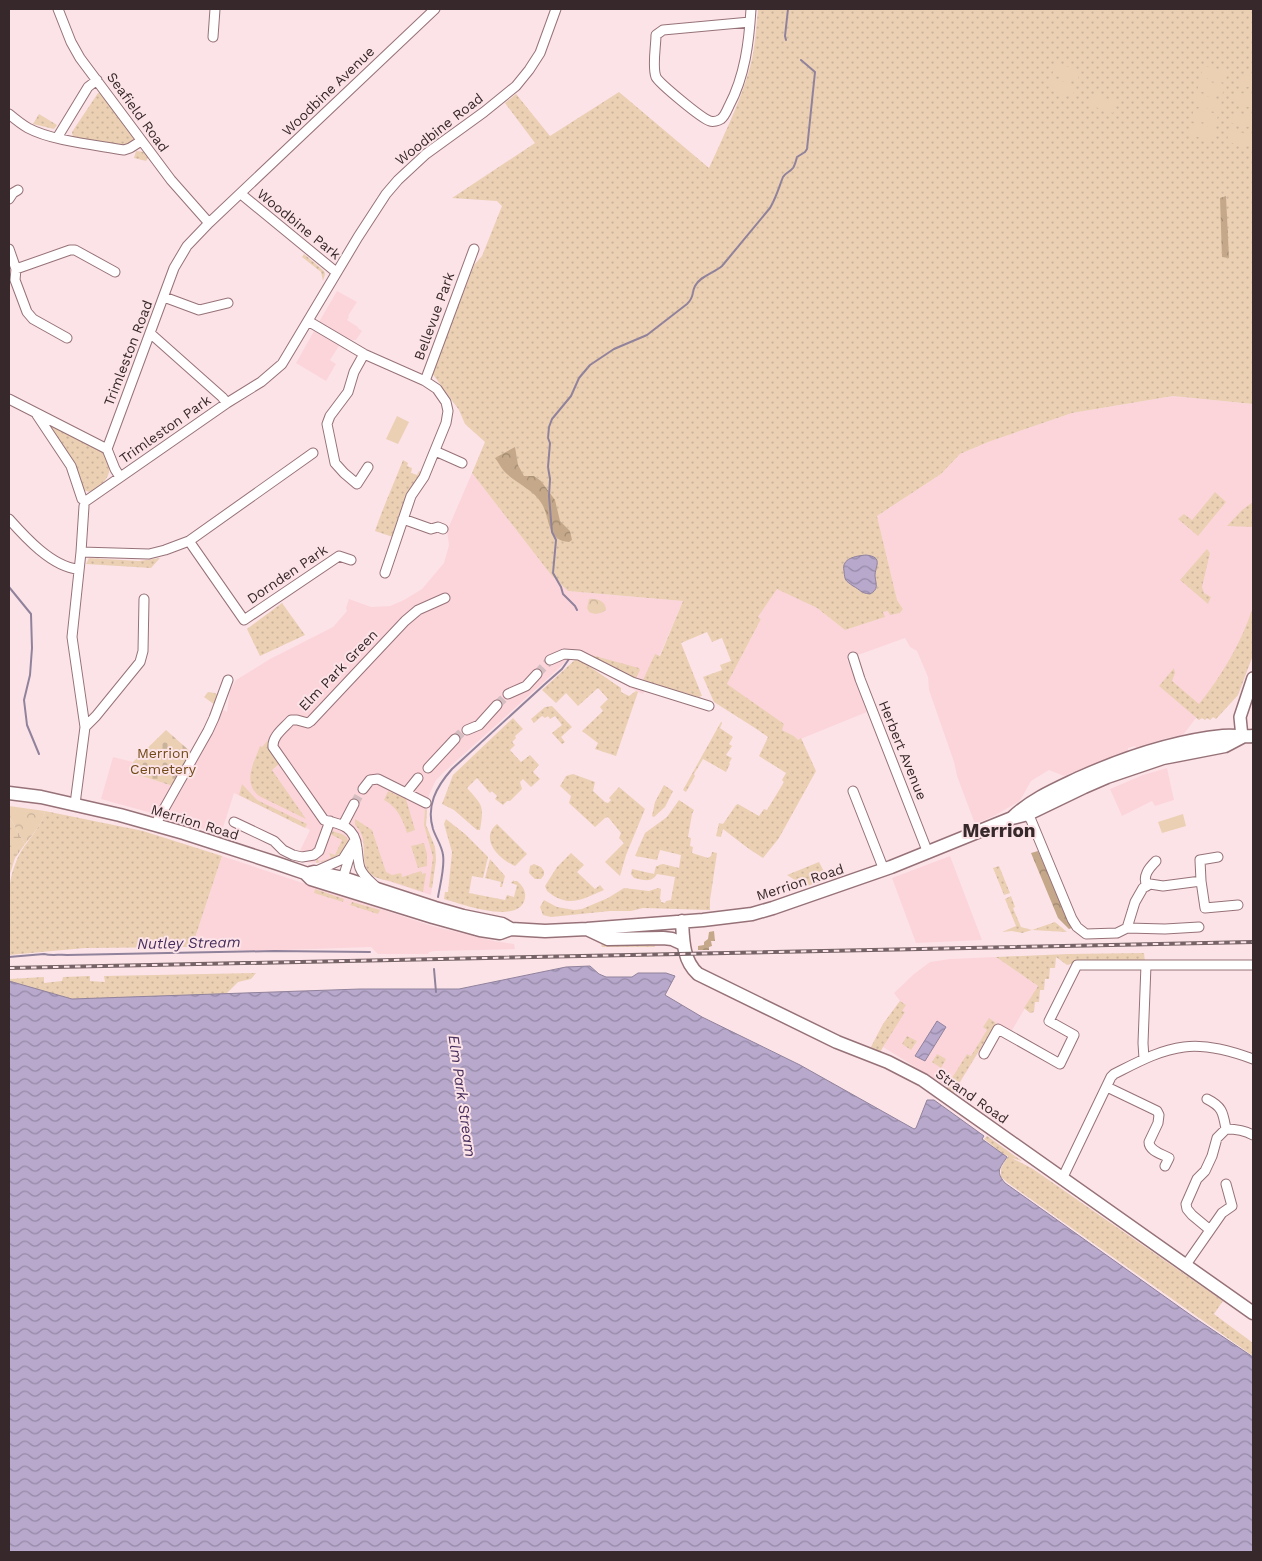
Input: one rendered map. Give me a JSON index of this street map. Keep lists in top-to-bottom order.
{
  "streets": {
    "main road": ["Merrion Road", "Strand Road"],
    "street": [
      "Woodbine Avenue",
      "Seafield Road",
      "Woodbine Road",
      "Woodbine Park",
      "Bellevue Park",
      "Trimleston Road",
      "Trimleston Park",
      "Dornden Park",
      "Elm Park Green",
      "Herbert Avenue"
    ]
  },
  "crossings": [
    ["Woodbine Avenue", "Woodbine Park"],
    ["Seafield Road", "Woodbine Park"],
    ["Woodbine Road", "Woodbine Park"],
    ["Woodbine Park", "Bellevue Park"],
    ["Woodbine Park", "Trimleston Road"],
    ["Woodbine Park", "Trimleston Park"],
    ["Herbert Avenue", "Merrion Road"],
    ["Merrion Road", "Strand Road"]
  ],
  "districts": ["Merrion"],
  "water": ["Nutley Stream", "Elm Park Stream"],
  "parks": ["Merrion Cemetery"]
}
